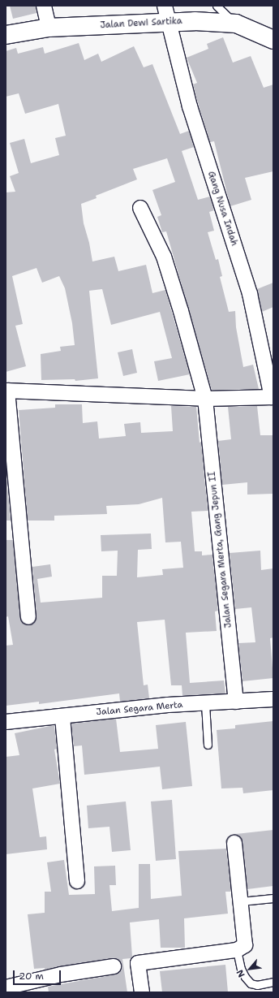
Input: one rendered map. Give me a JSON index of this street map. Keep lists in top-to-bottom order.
{
  "streets": {
    "street": [
      "Jalan Dewi Sartika",
      "Gang Nusa Indah",
      "Jalan Segara Merta, Gang Jepun II",
      "Jalan Segara Merta"
    ]
  },
  "crossings": [
    ["Jalan Dewi Sartika", "Gang Nusa Indah"],
    ["Jalan Segara Merta, Gang Jepun II", "Jalan Segara Merta"]
  ],
  "scale_bar": "20 m",
  "north": "bottom left"
}
